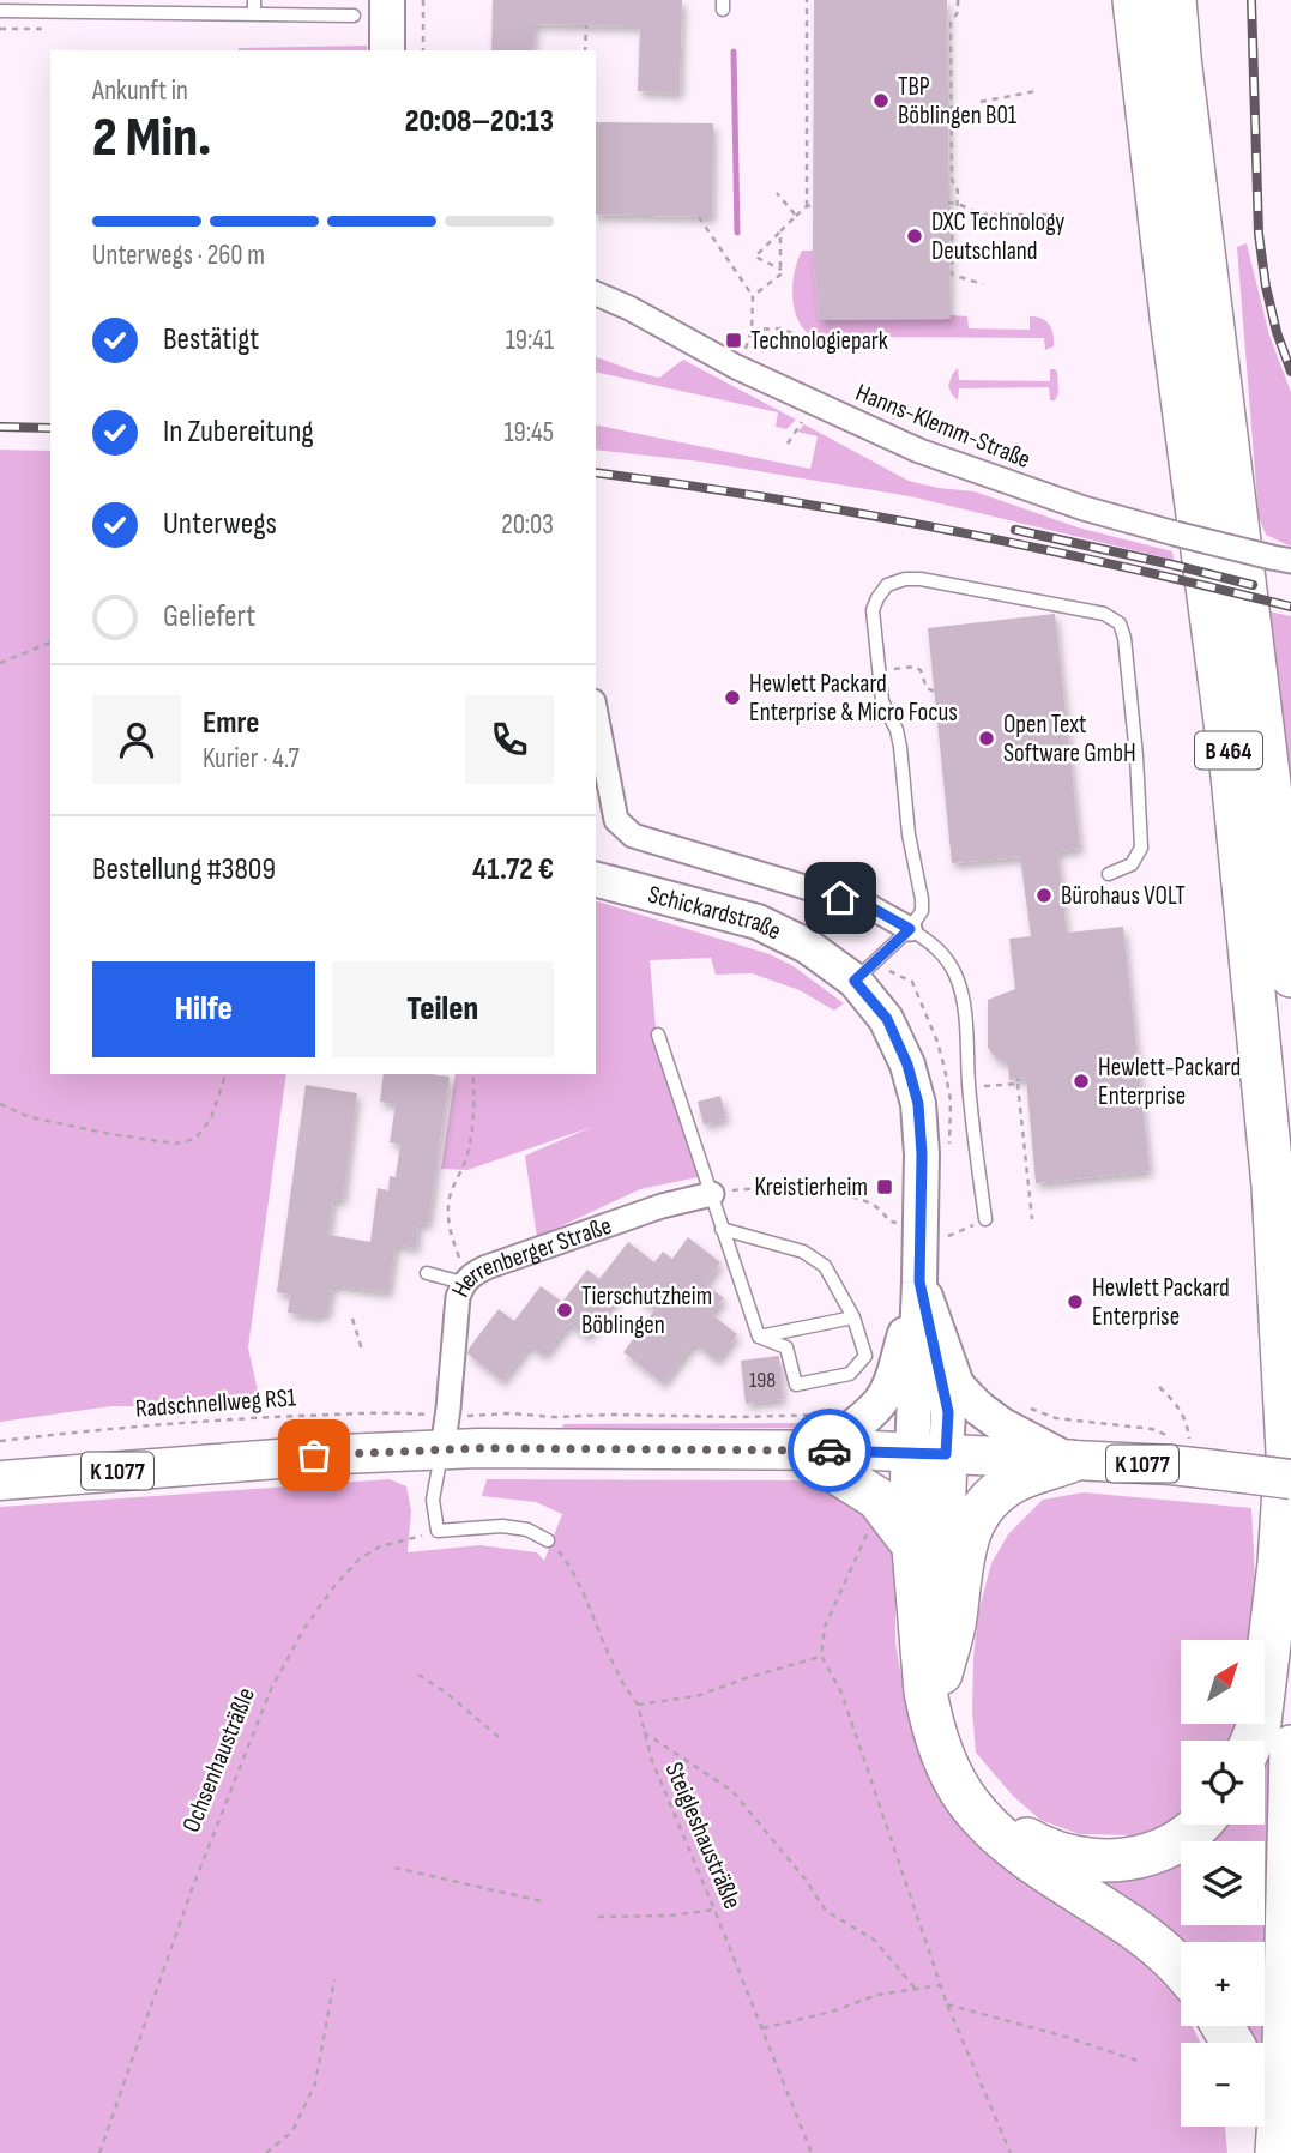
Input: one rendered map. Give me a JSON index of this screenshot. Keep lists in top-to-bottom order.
{
  "streets": {
    "highway": ["B 464"],
    "main road": ["K 1077"],
    "street": ["Hanns-Klemm-Straße", "Schickardstraße", "Herrenberger Straße"],
    "path": ["Radschnellweg RS1", "Ochsenhausträßle", "Steigleshausträßle"]
  },
  "crossings": [
    ["B 464", "K 1077"],
    ["Schickardstraße", "K 1077"],
    ["Herrenberger Straße", "Radschnellweg RS1"],
    ["Herrenberger Straße", "K 1077"],
    ["Radschnellweg RS1", "K 1077"]
  ],
  "places": {
    "other": [
      "TBP Böblingen B01",
      "DXC Technology Deutschland",
      "Hewlett Packard Enterprise & Micro Focus",
      "Open Text Software GmbH",
      "Bürohaus VOLT",
      "Hewlett-Packard Enterprise",
      "Hewlett Packard Enterprise",
      "Tierschutzheim Böblingen"
    ],
    "transit": ["Technologiepark", "Kreistierheim"]
  },
  "house_numbers": ["198"],
  "north": "top right",
  "page": {
    "heading": ["2 Min.", "Ankunft in", "20:08–20:13"],
    "panel": [
      "Emre",
      "Kurier · 4.7",
      "Bestellung #3809",
      "41.72 €"
    ],
    "bar": "Unterwegs · 260 m",
    "list": [
      ["Bestätigt", "19:41"],
      ["In Zubereitung", "19:45"],
      ["Unterwegs", "20:03"],
      "Geliefert"
    ],
    "buttons": ["Hilfe", "Teilen"],
    "map_buttons": ["+", "−"]
  }
}
